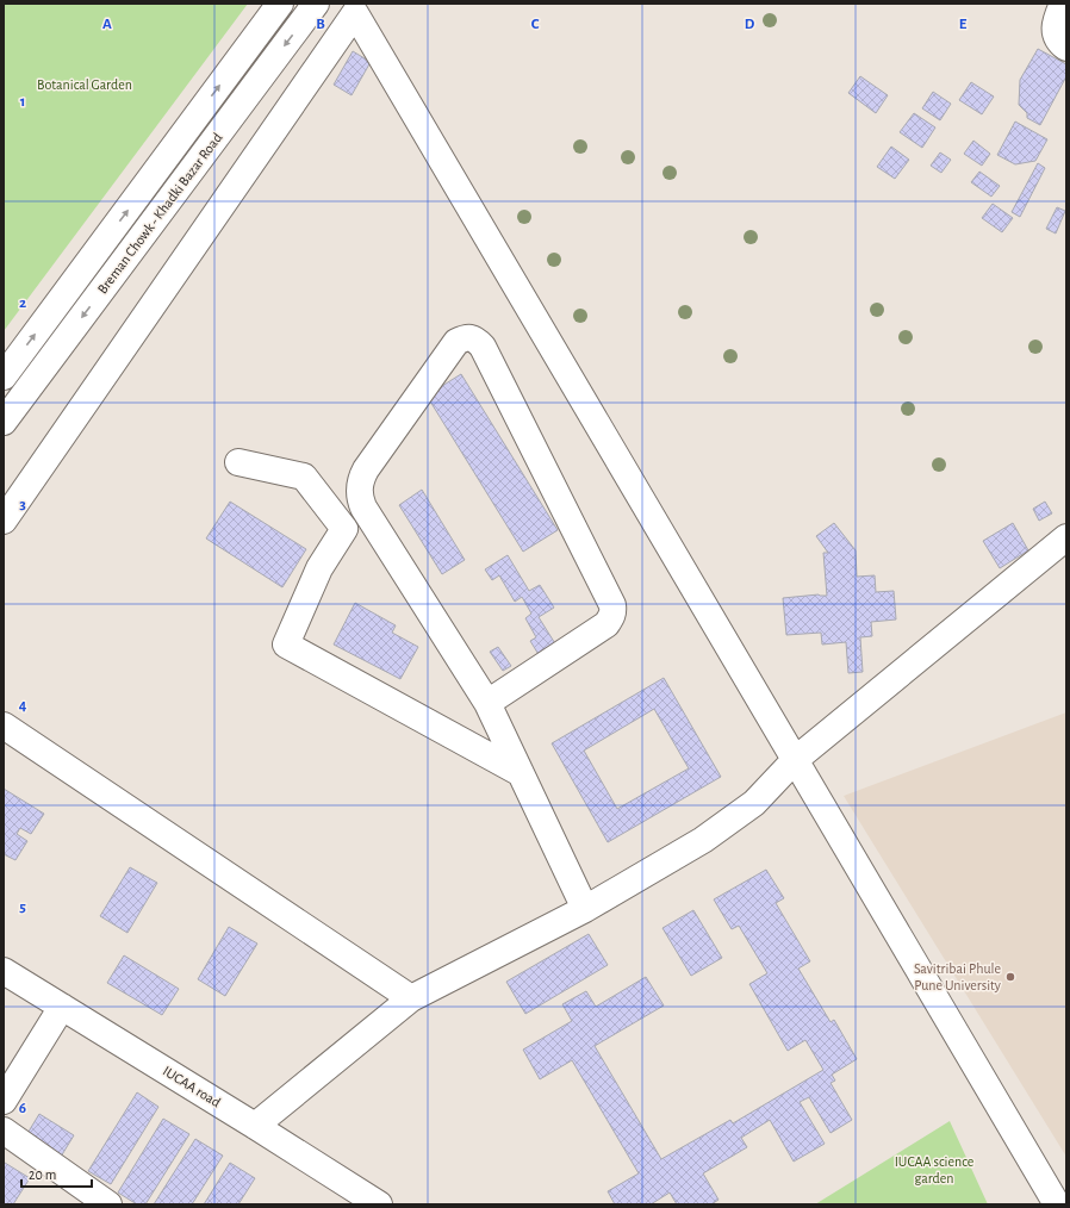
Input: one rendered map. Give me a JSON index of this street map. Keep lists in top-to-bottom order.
{
  "streets": {
    "main road": ["Breman Chowk - Khadki Bazar Road", "IUCAA road"]
  },
  "parks": ["Botanical Garden", "IUCAA science garden"],
  "places": ["Savitribai Phule Pune University"],
  "scale_bar": "20 m",
  "grid": {
    "columns": [
      "A",
      "B",
      "C",
      "D",
      "E"
    ],
    "rows": [
      "1",
      "2",
      "3",
      "4",
      "5",
      "6"
    ]
  }
}
